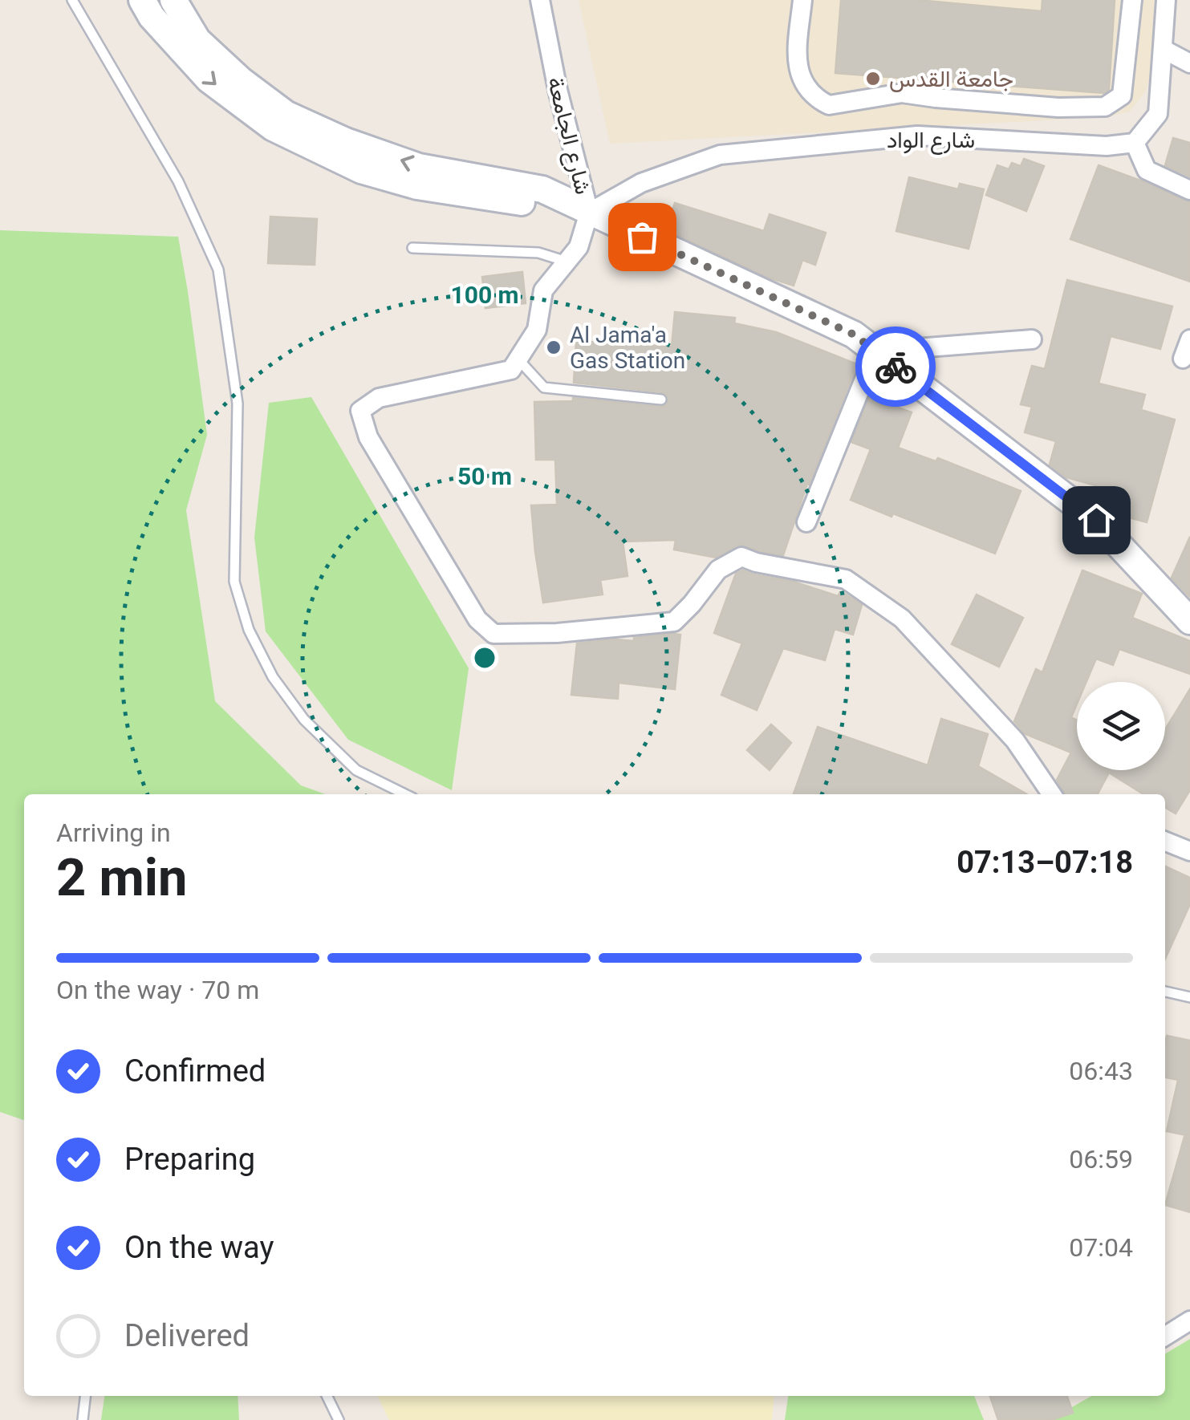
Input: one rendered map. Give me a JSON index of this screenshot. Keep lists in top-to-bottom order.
{
  "streets": {
    "main road": ["شارع الجامعة"],
    "street": ["شارع الواد"]
  },
  "crossings": [
    ["شارع الجامعة", "شارع الواد"]
  ],
  "places": ["جامعة القدس", "Al Jama'a Gas Station"],
  "page": {
    "heading": ["2 min", "Arriving in", "07:13–07:18"],
    "bar": "On the way · 70 m",
    "list": [
      ["Confirmed", "06:43"],
      ["Preparing", "06:59"],
      ["On the way", "07:04"],
      "Delivered"
    ]
  },
  "rings": ["100 m", "50 m"]
}
